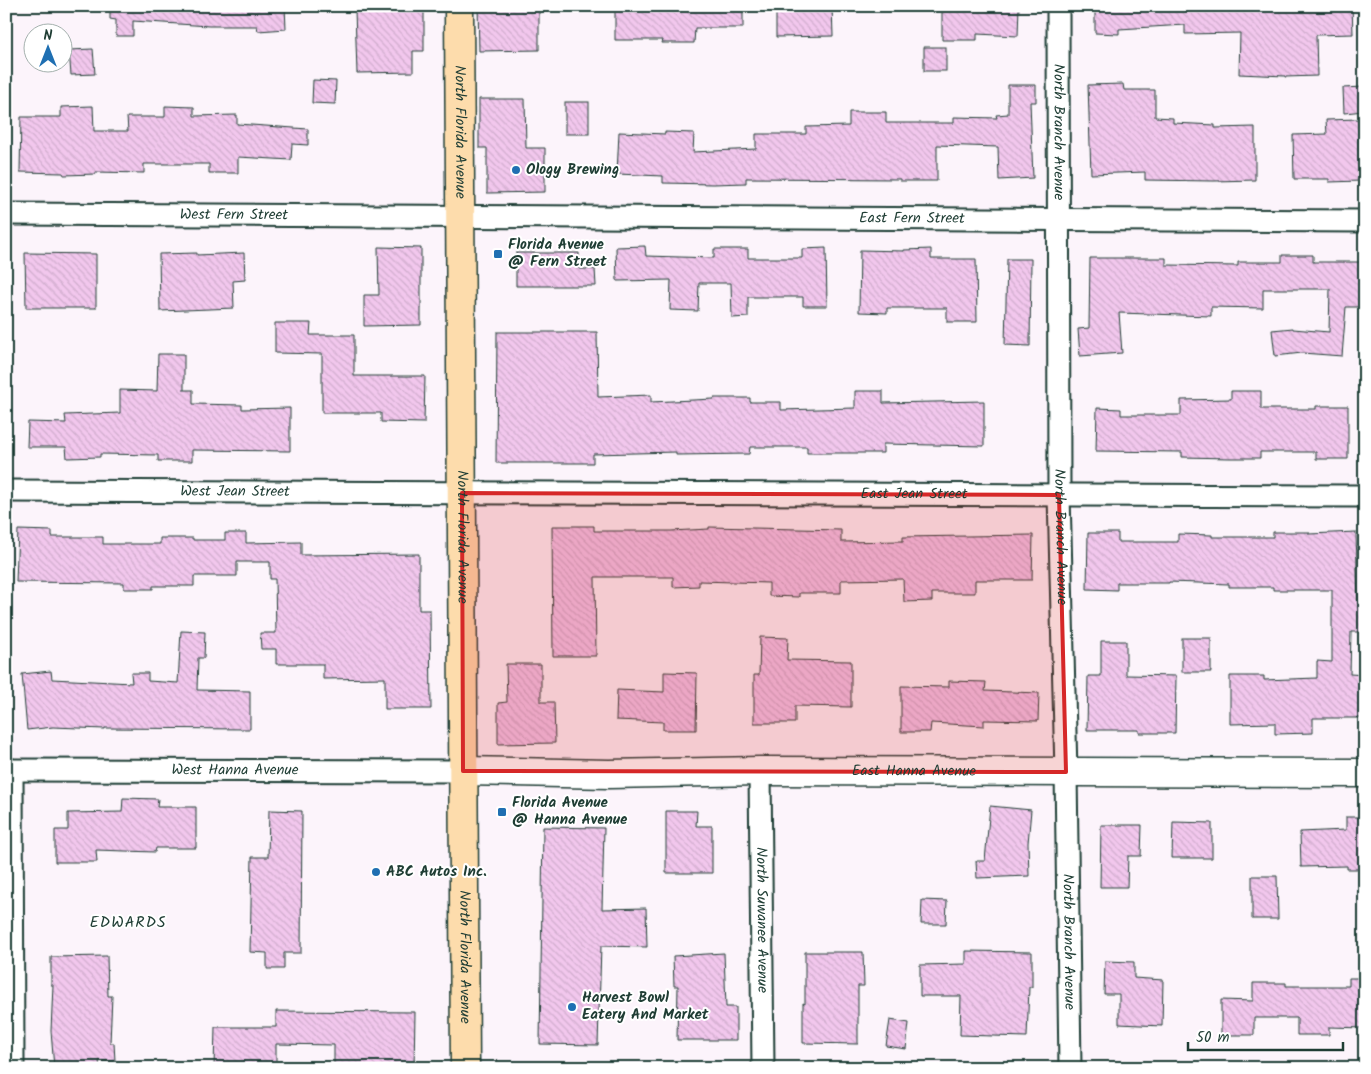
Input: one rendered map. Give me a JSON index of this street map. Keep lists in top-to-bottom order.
{
  "streets": {
    "main road": ["North Florida Avenue"],
    "street": [
      "North Branch Avenue",
      "West Fern Street",
      "East Fern Street",
      "West Jean Street",
      "East Jean Street",
      "West Hanna Avenue",
      "East Hanna Avenue",
      "North Suwanee Avenue"
    ]
  },
  "crossings": [
    ["North Florida Avenue", "West Fern Street"],
    ["North Florida Avenue", "East Fern Street"],
    ["North Florida Avenue", "West Jean Street"],
    ["North Florida Avenue", "East Jean Street"],
    ["North Florida Avenue", "West Hanna Avenue"],
    ["North Florida Avenue", "East Hanna Avenue"],
    ["North Branch Avenue", "East Fern Street"],
    ["North Branch Avenue", "East Jean Street"],
    ["North Branch Avenue", "East Hanna Avenue"],
    ["West Fern Street", "East Fern Street"],
    ["West Jean Street", "East Jean Street"],
    ["West Hanna Avenue", "East Hanna Avenue"],
    ["East Hanna Avenue", "North Suwanee Avenue"]
  ],
  "districts": ["EDWARDS"],
  "places": {
    "other": ["Ology Brewing", "ABC Autos Inc.", "Harvest Bowl Eatery And Market"],
    "transit": ["Florida Avenue @ Fern Street", "Florida Avenue @ Hanna Avenue"]
  },
  "scale_bar": "50 m",
  "north": "top"
}
